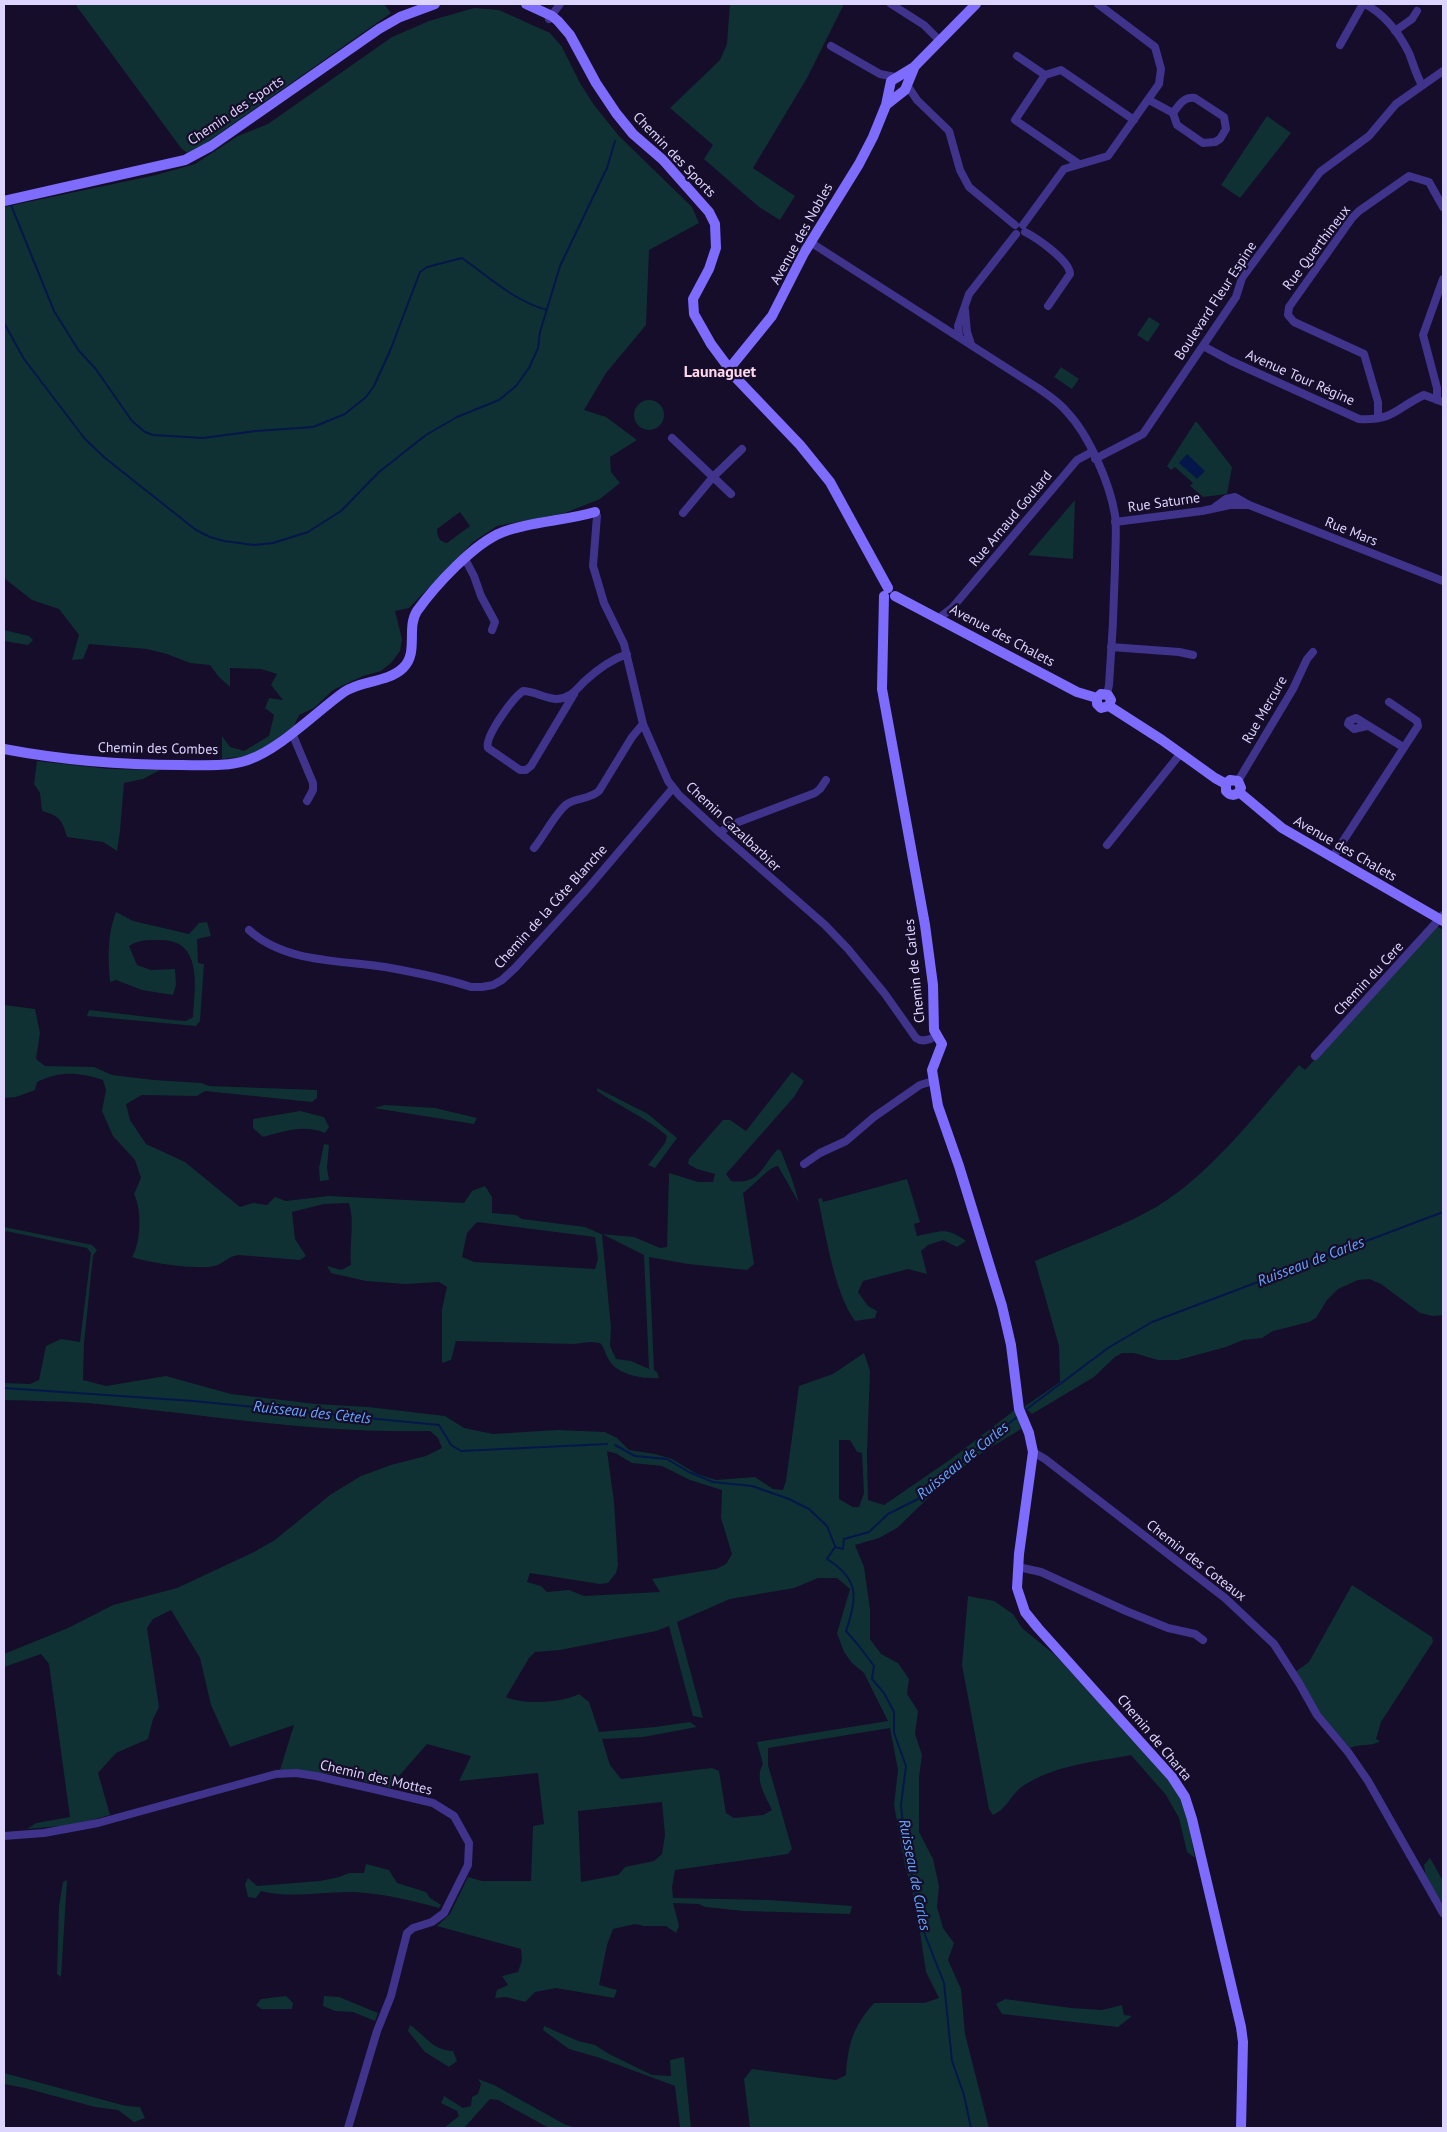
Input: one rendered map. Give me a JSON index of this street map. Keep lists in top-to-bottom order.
{
  "streets": {
    "street": [
      "Chemin des Sports",
      "Avenue des Nobles",
      "Rue Querthineux",
      "Boulevard Fleur Espine",
      "Avenue Tour Régine",
      "Rue Saturne",
      "Rue Arnaud Goulard",
      "Rue Mars",
      "Avenue des Chalets",
      "Rue Mercure",
      "Chemin des Combes",
      "Chemin Cazalbarbier",
      "Chemin de la Côte Blanche",
      "Chemin de Carles",
      "Chemin du Cere",
      "Chemin des Coteaux",
      "Chemin de Charta",
      "Chemin des Mottes"
    ]
  },
  "crossings": [
    ["Chemin des Sports", "Avenue des Nobles"],
    ["Rue Querthineux", "Avenue Tour Régine"],
    ["Boulevard Fleur Espine", "Avenue Tour Régine"],
    ["Boulevard Fleur Espine", "Rue Arnaud Goulard"],
    ["Rue Saturne", "Rue Mars"],
    ["Rue Arnaud Goulard", "Avenue des Chalets"],
    ["Avenue des Chalets", "Rue Mercure"],
    ["Avenue des Chalets", "Chemin de Carles"],
    ["Avenue des Chalets", "Chemin du Cere"],
    ["Chemin des Combes", "Chemin Cazalbarbier"],
    ["Chemin Cazalbarbier", "Chemin de la Côte Blanche"],
    ["Chemin Cazalbarbier", "Chemin de Carles"],
    ["Chemin de Carles", "Chemin de Charta"],
    ["Chemin des Coteaux", "Chemin de Charta"]
  ],
  "districts": ["Launaguet"],
  "water": ["Ruisseau de Carles", "Ruisseau des Cètels"]
}
